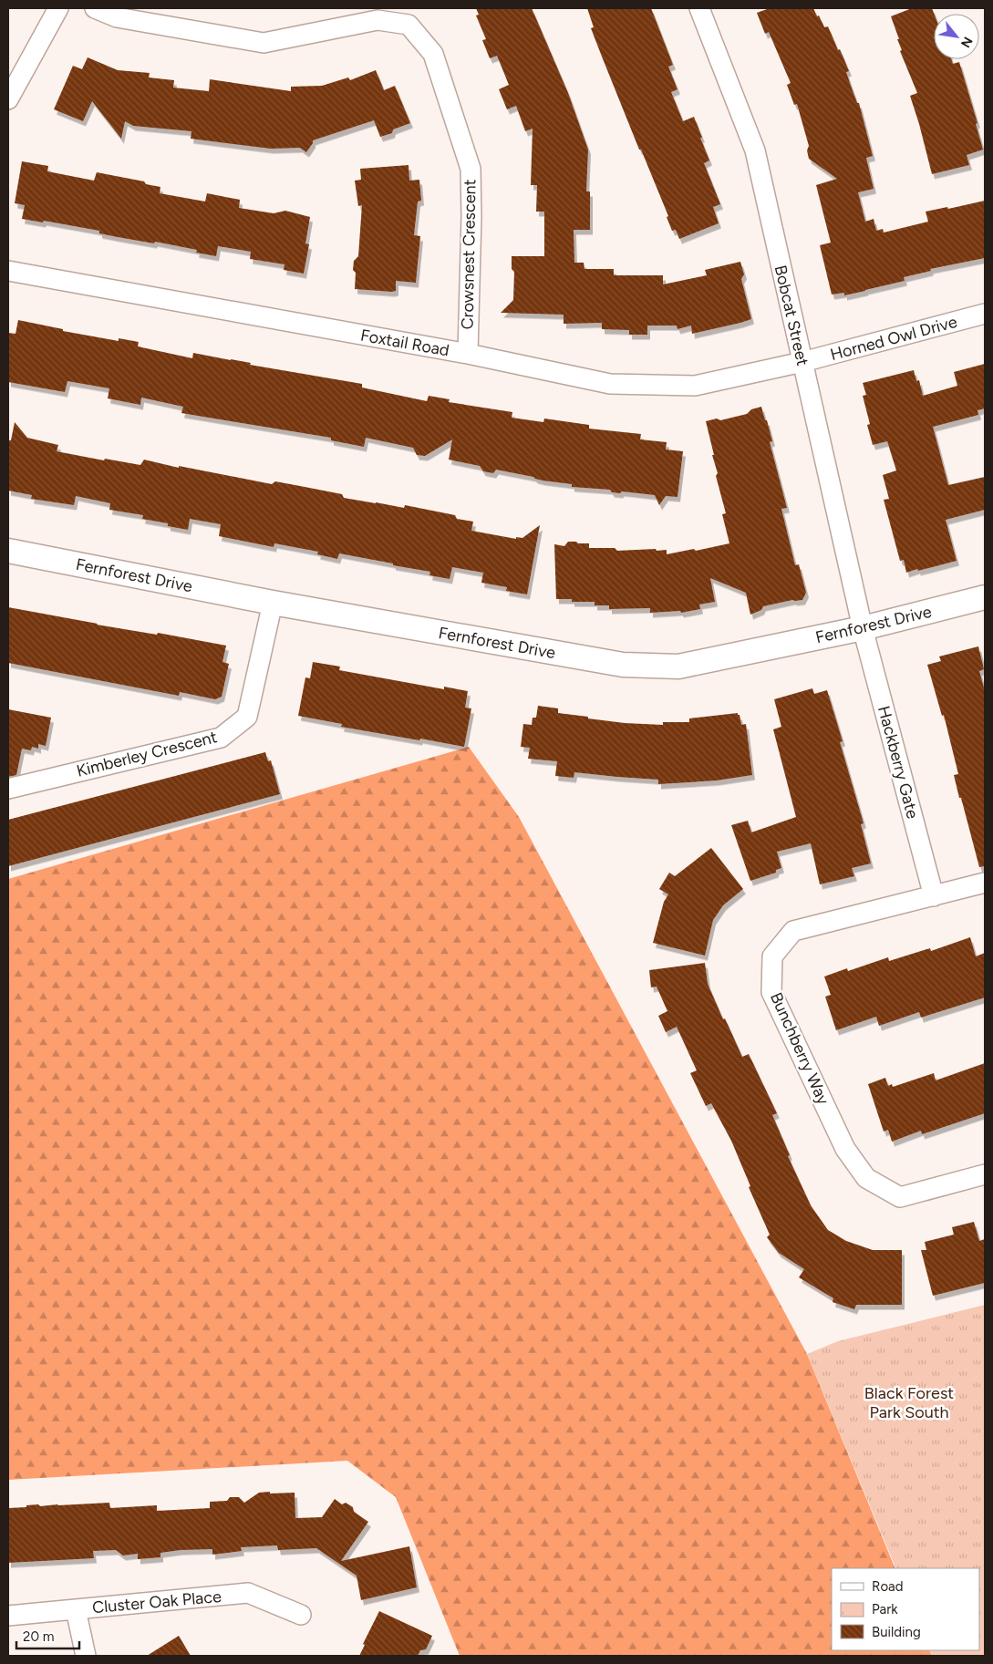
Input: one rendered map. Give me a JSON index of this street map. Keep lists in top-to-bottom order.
{
  "streets": {
    "street": [
      "Crowsnest Crescent",
      "Bobcat Street",
      "Horned Owl Drive",
      "Foxtail Road",
      "Fernforest Drive",
      "Kimberley Crescent",
      "Hackberry Gate",
      "Bunchberry Way",
      "Cluster Oak Place"
    ]
  },
  "crossings": [
    ["Crowsnest Crescent", "Foxtail Road"],
    ["Bobcat Street", "Horned Owl Drive"],
    ["Bobcat Street", "Foxtail Road"],
    ["Bobcat Street", "Fernforest Drive"],
    ["Bobcat Street", "Hackberry Gate"],
    ["Horned Owl Drive", "Foxtail Road"],
    ["Fernforest Drive", "Kimberley Crescent"],
    ["Fernforest Drive", "Hackberry Gate"],
    ["Hackberry Gate", "Bunchberry Way"]
  ],
  "parks": ["Black Forest Park South"],
  "legend": ["Road", "Park", "Building"],
  "scale_bar": "20 m",
  "north": "bottom right"
}
